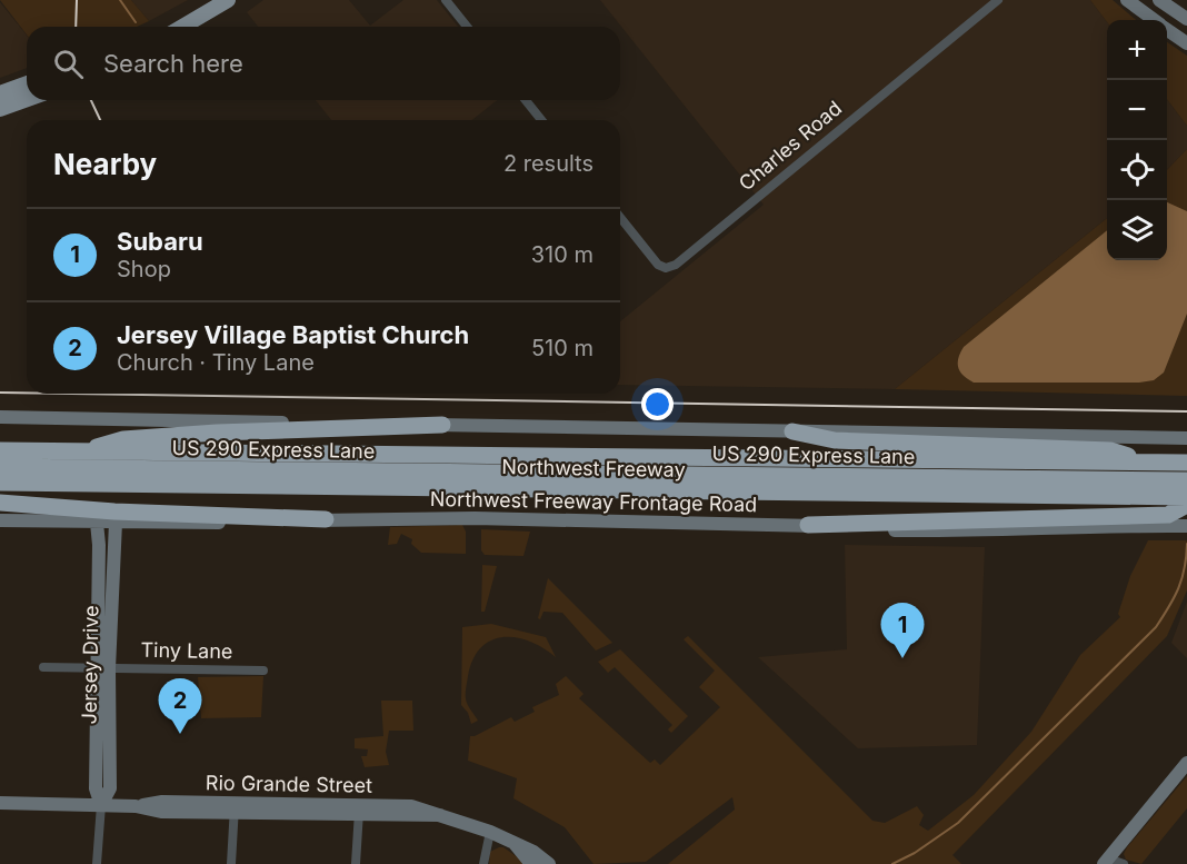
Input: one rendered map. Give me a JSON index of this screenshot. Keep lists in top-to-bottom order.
{
  "streets": {
    "highway": ["US 290 Express Lane", "Northwest Freeway"],
    "main road": ["Northwest Freeway Frontage Road", "Jersey Drive", "Rio Grande Street"],
    "street": ["Charles Road", "Tiny Lane"]
  },
  "crossings": [
    ["US 290 Express Lane", "Northwest Freeway"],
    ["Northwest Freeway Frontage Road", "Jersey Drive"],
    ["Tiny Lane", "Jersey Drive"],
    ["Jersey Drive", "Rio Grande Street"]
  ],
  "page": {
    "map_buttons": ["+", "−"],
    "search": "Search here",
    "heading": ["Nearby", "2 results"],
    "list": [
      {
        "mark": "1",
        "name": "Subaru",
        "note": "Shop",
        "value": "310 m"
      },
      {
        "mark": "2",
        "name": "Jersey Village Baptist Church",
        "note": "Church · Tiny Lane",
        "value": "510 m"
      }
    ],
    "pins": ["1", "2"]
  }
}
